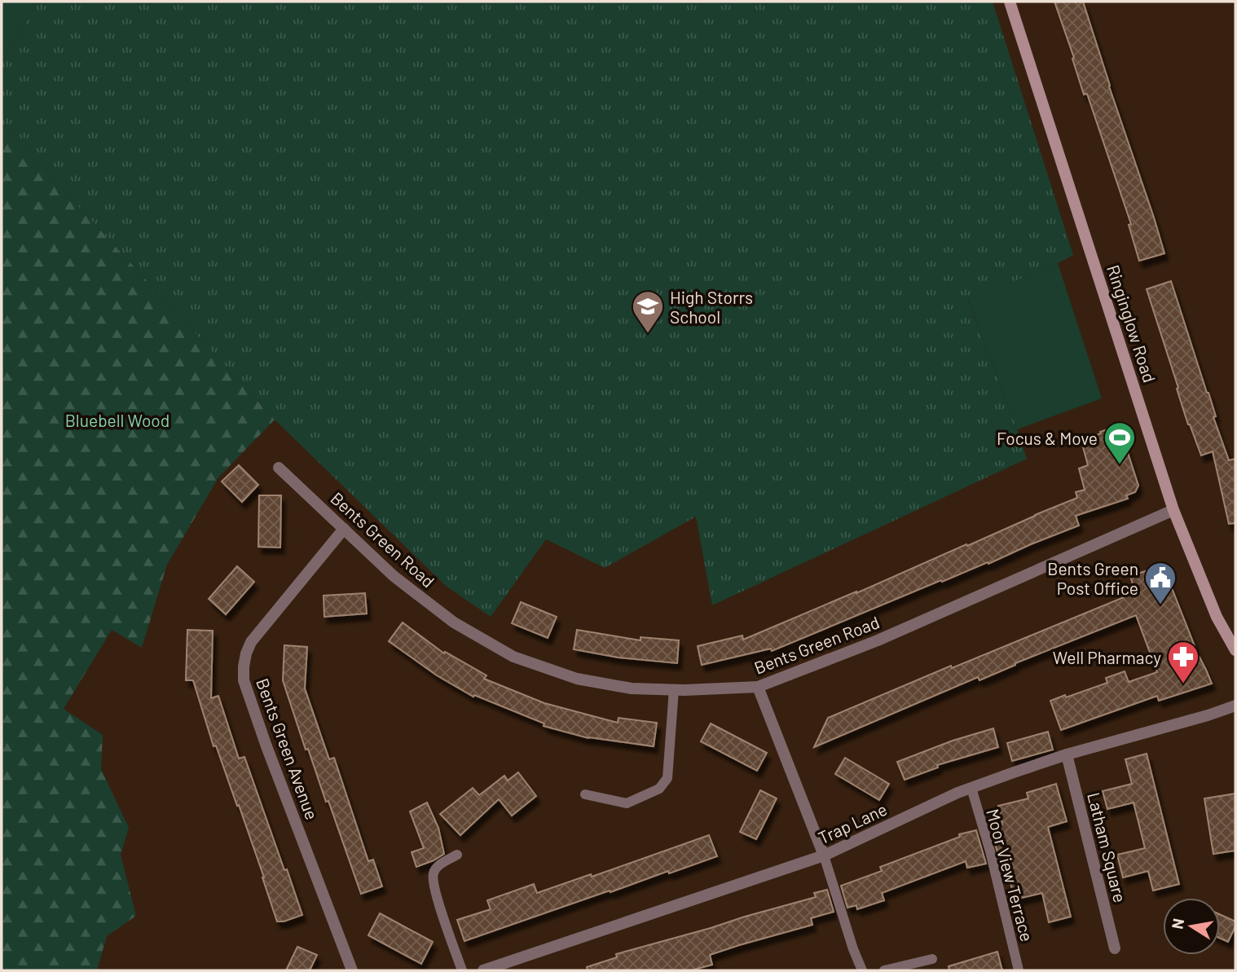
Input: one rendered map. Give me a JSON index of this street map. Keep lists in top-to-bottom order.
{
  "streets": {
    "street": [
      "Ringinglow Road",
      "Bents Green Road",
      "Bents Green Avenue",
      "Trap Lane",
      "Latham Square"
    ],
    "lane": ["Moor View Terrace"]
  },
  "crossings": [
    ["Ringinglow Road", "Bents Green Road"],
    ["Bents Green Road", "Bents Green Avenue"],
    ["Trap Lane", "Latham Square"],
    ["Trap Lane", "Moor View Terrace"]
  ],
  "parks": ["Bluebell Wood"],
  "places": {
    "school or university": ["High Storrs School"],
    "sports": ["Focus & Move"],
    "public building": ["Bents Green Post Office"],
    "pharmacy": ["Well Pharmacy"]
  },
  "north": "left"
}
